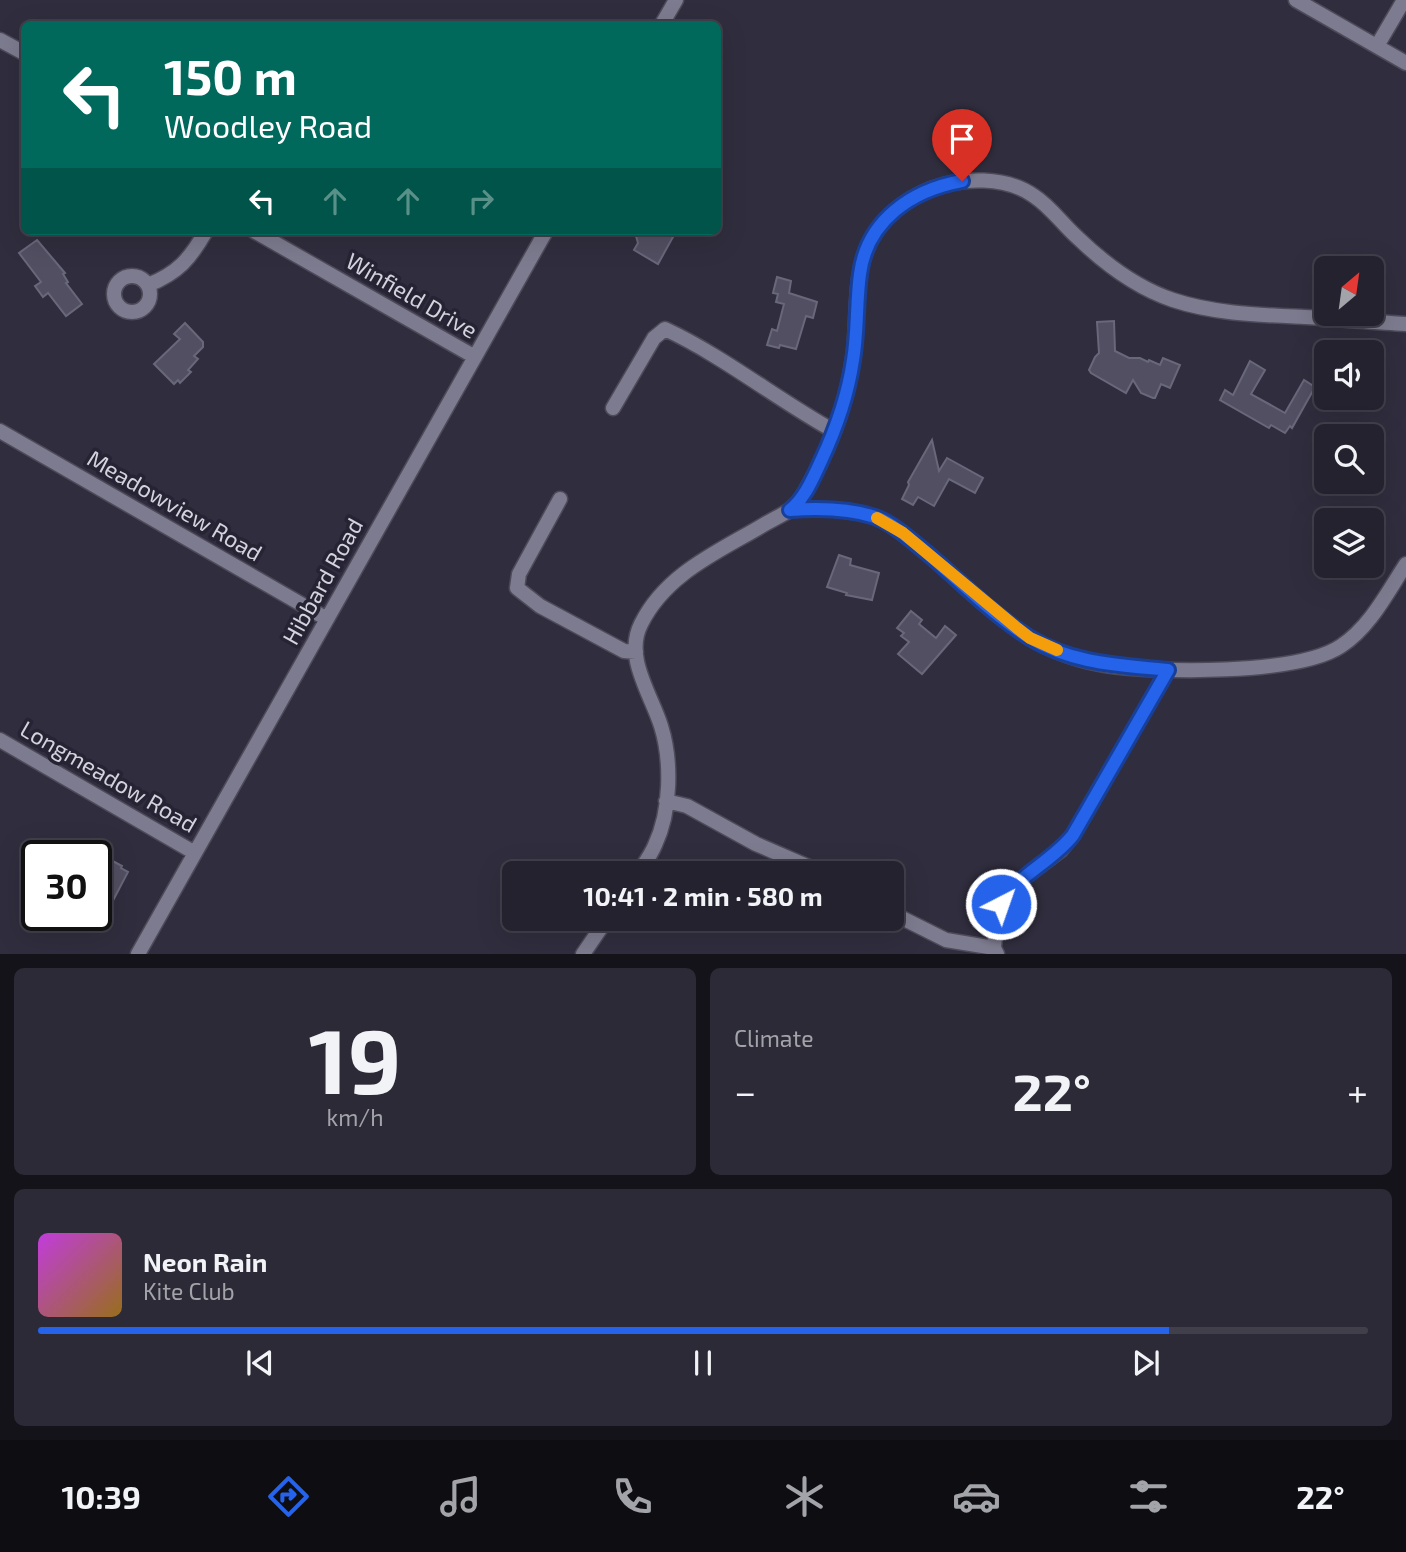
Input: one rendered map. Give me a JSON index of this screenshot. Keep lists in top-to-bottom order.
{
  "streets": {
    "street": [
      "Winfield Drive",
      "Meadowview Road",
      "Hibbard Road",
      "Longmeadow Road"
    ]
  },
  "crossings": [
    ["Winfield Drive", "Hibbard Road"],
    ["Meadowview Road", "Hibbard Road"],
    ["Hibbard Road", "Longmeadow Road"]
  ],
  "north": "top right",
  "page": {
    "turn": ["150 m", "Woodley Road"],
    "limit": "30",
    "trip": "10:41 · 2 min · 580 m",
    "tile": [
      ["19", "km/h"],
      "Climate"
    ],
    "heat": ["−", "22°", "+"],
    "song": ["Neon Rain", "Kite Club"],
    "tabs": ["10:39", "22°"]
  }
}
